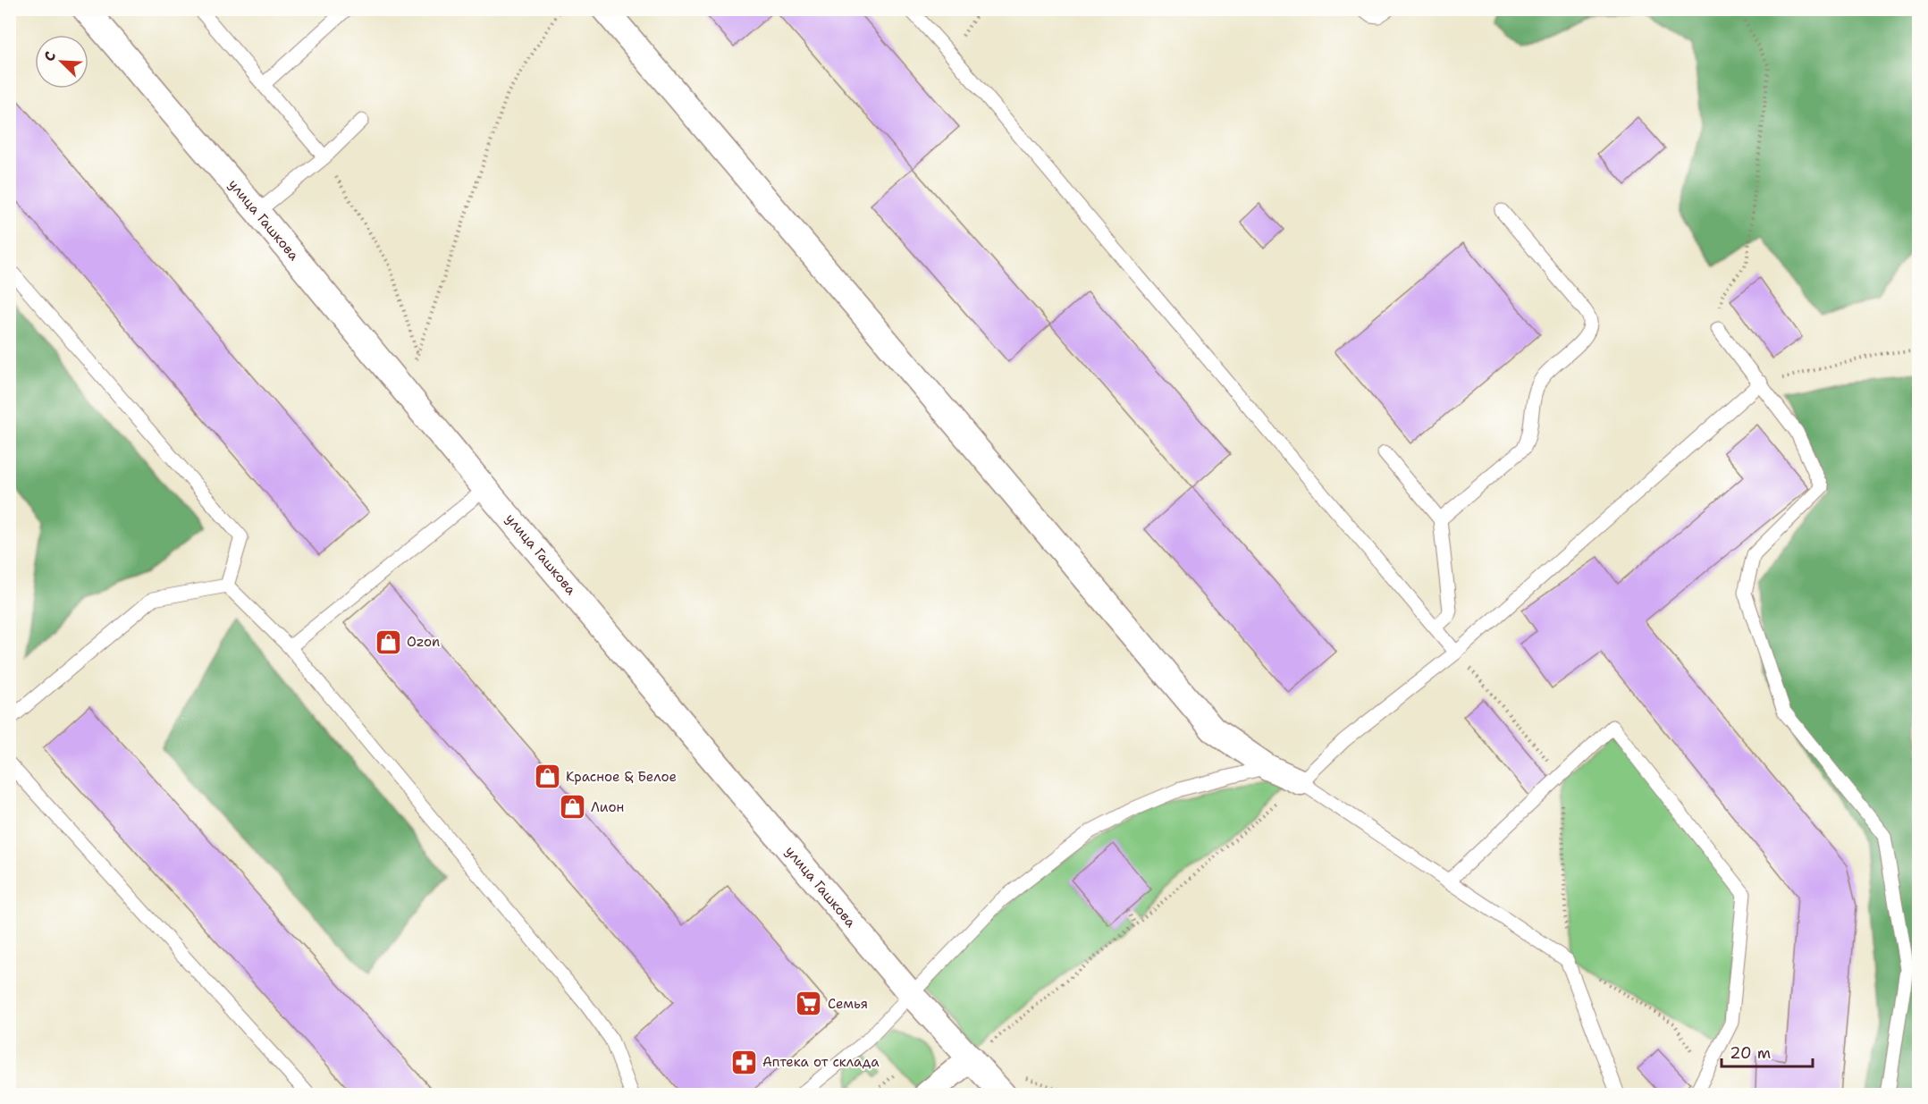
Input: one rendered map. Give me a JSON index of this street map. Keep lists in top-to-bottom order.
{
  "streets": {
    "street": ["улица Гашкова"]
  },
  "places": {
    "shop": ["Ozon", "Красное & Белое", "Лион"],
    "supermarket": ["Семья"],
    "pharmacy": ["Аптека от склада"]
  },
  "scale_bar": "20 m",
  "north": "top left"
}
